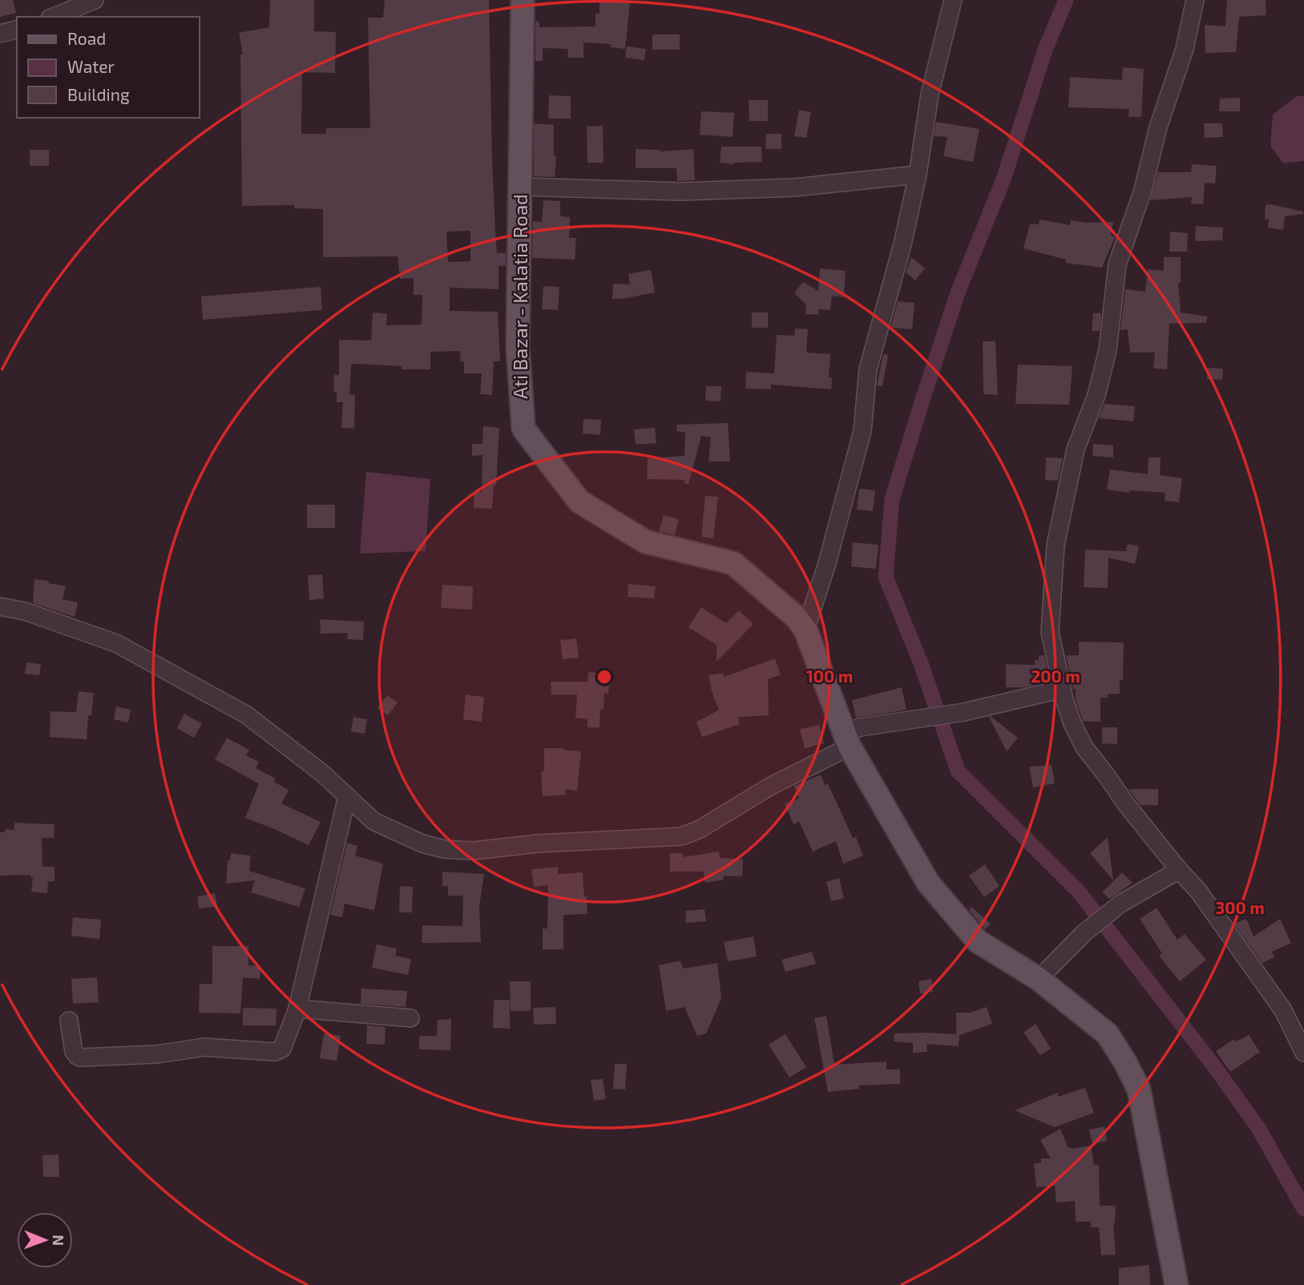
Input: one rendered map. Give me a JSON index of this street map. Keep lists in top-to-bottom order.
{
  "streets": {
    "main road": ["Ati Bazar - Kalatia Road"]
  },
  "legend": ["Road", "Water", "Building"],
  "north": "right",
  "rings": ["100 m", "200 m", "300 m"]
}
